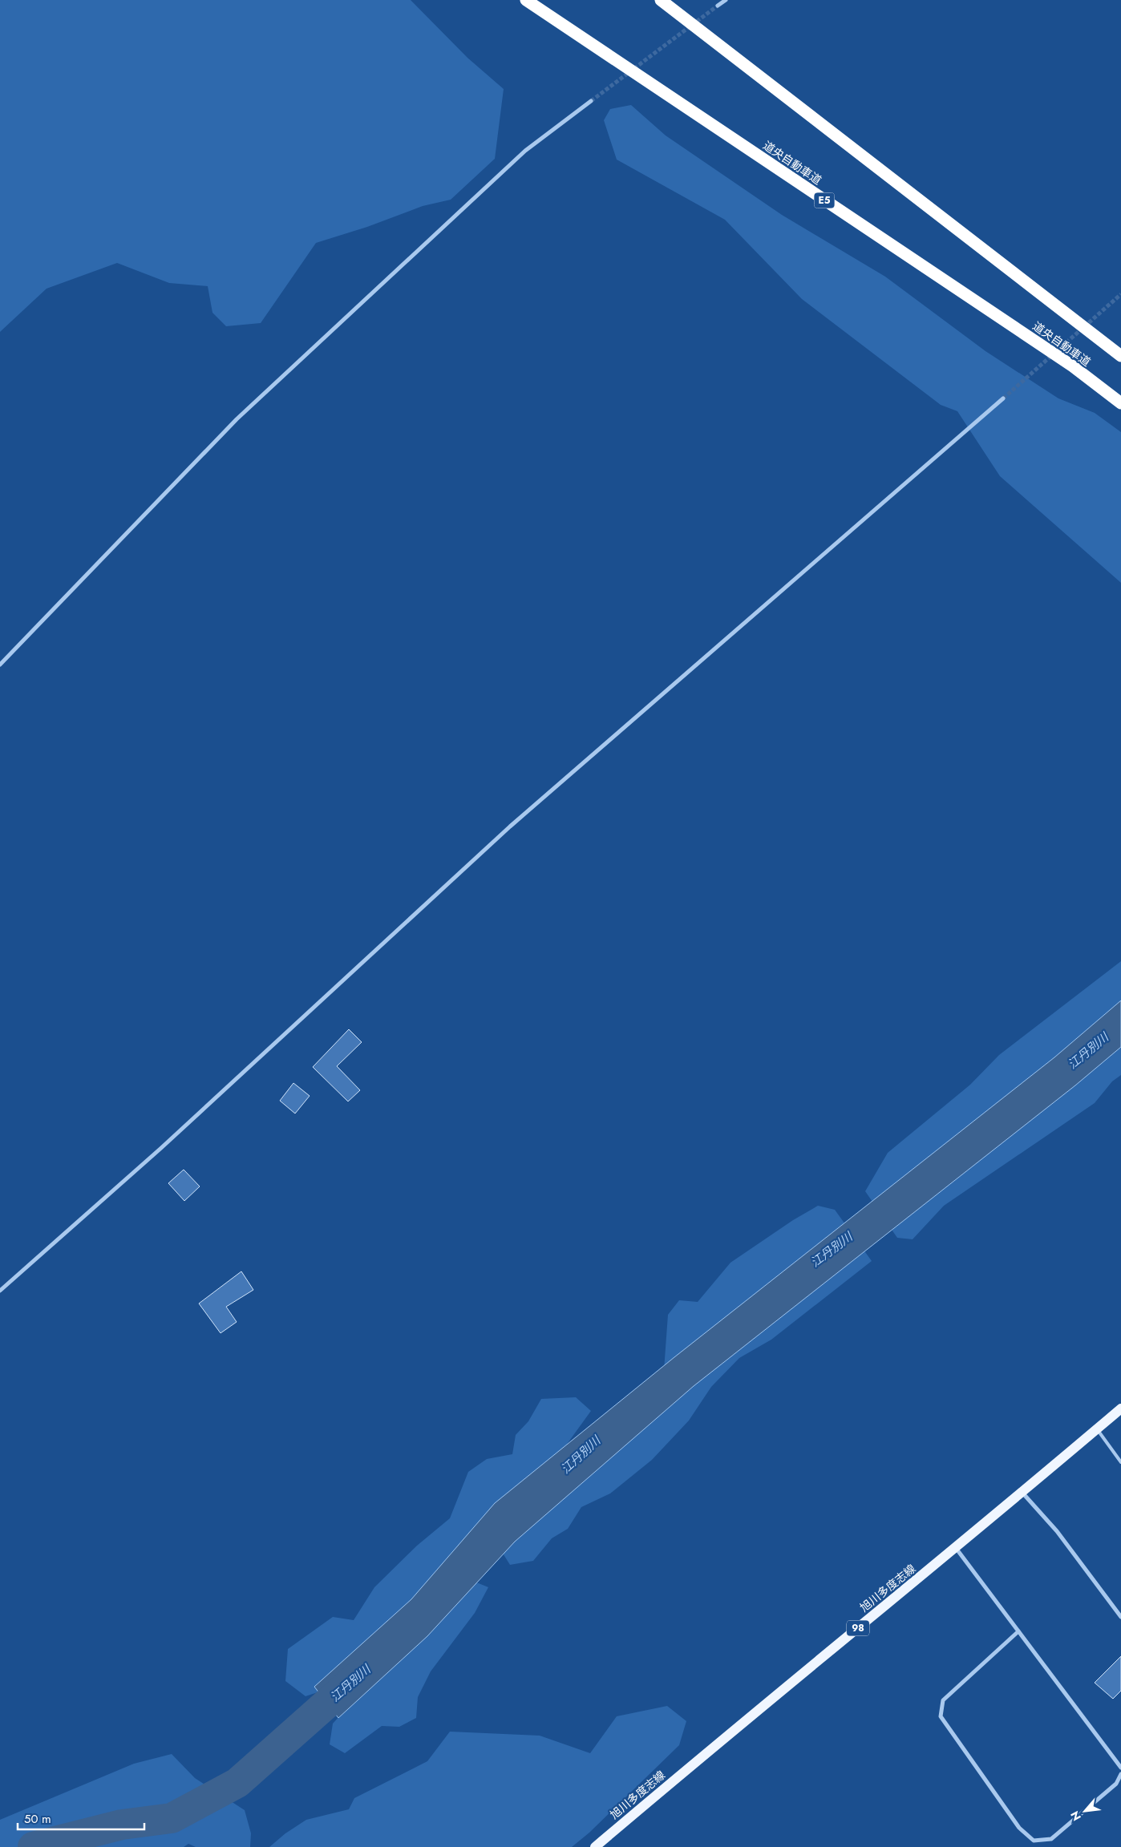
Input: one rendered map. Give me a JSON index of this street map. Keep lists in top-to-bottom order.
{
  "streets": {
    "highway": ["道央自動車道", "E5"],
    "main road": ["旭川多度志線", "98"]
  },
  "water": ["江丹別川"],
  "scale_bar": "50 m",
  "north": "bottom left"
}
